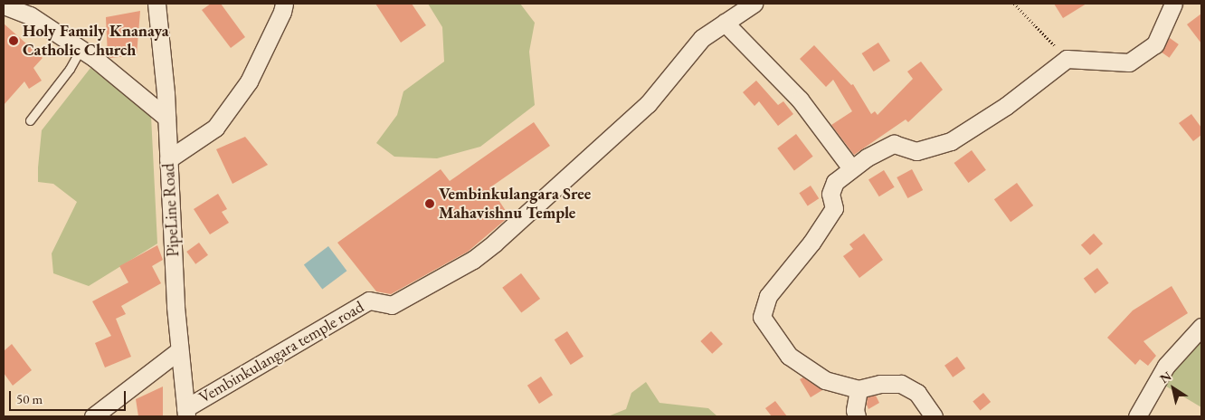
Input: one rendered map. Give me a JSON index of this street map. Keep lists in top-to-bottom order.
{
  "streets": {
    "street": ["PipeLine Road", "Vembinkulangara temple road"]
  },
  "crossings": [
    ["PipeLine Road", "Vembinkulangara temple road"]
  ],
  "places": ["Holy Family Knanaya Catholic Church", "Vembinkulangara Sree Mahavishnu Temple"],
  "scale_bar": "50 m",
  "north": "top left"
}
